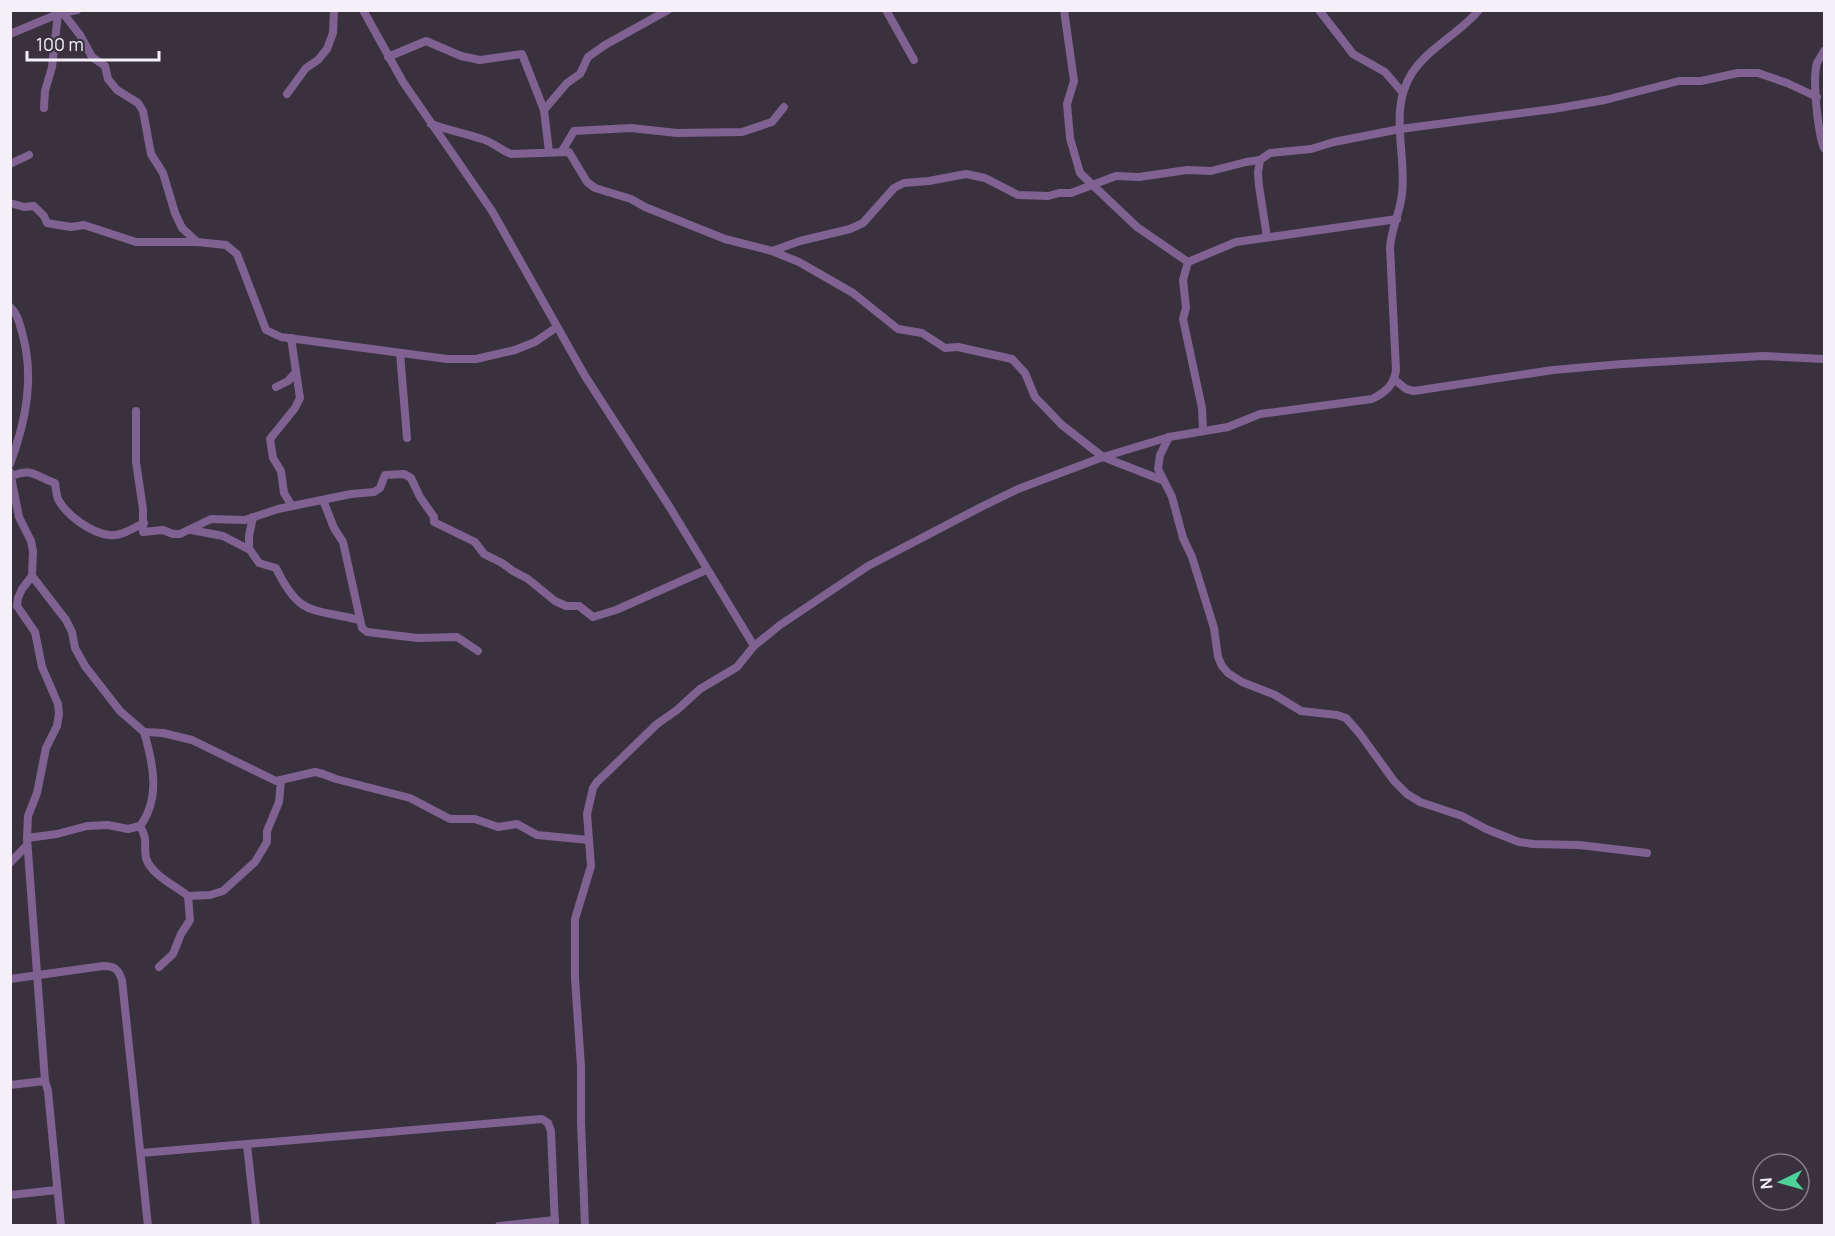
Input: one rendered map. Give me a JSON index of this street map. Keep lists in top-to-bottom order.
{
  "scale_bar": "100 m",
  "north": "left"
}
